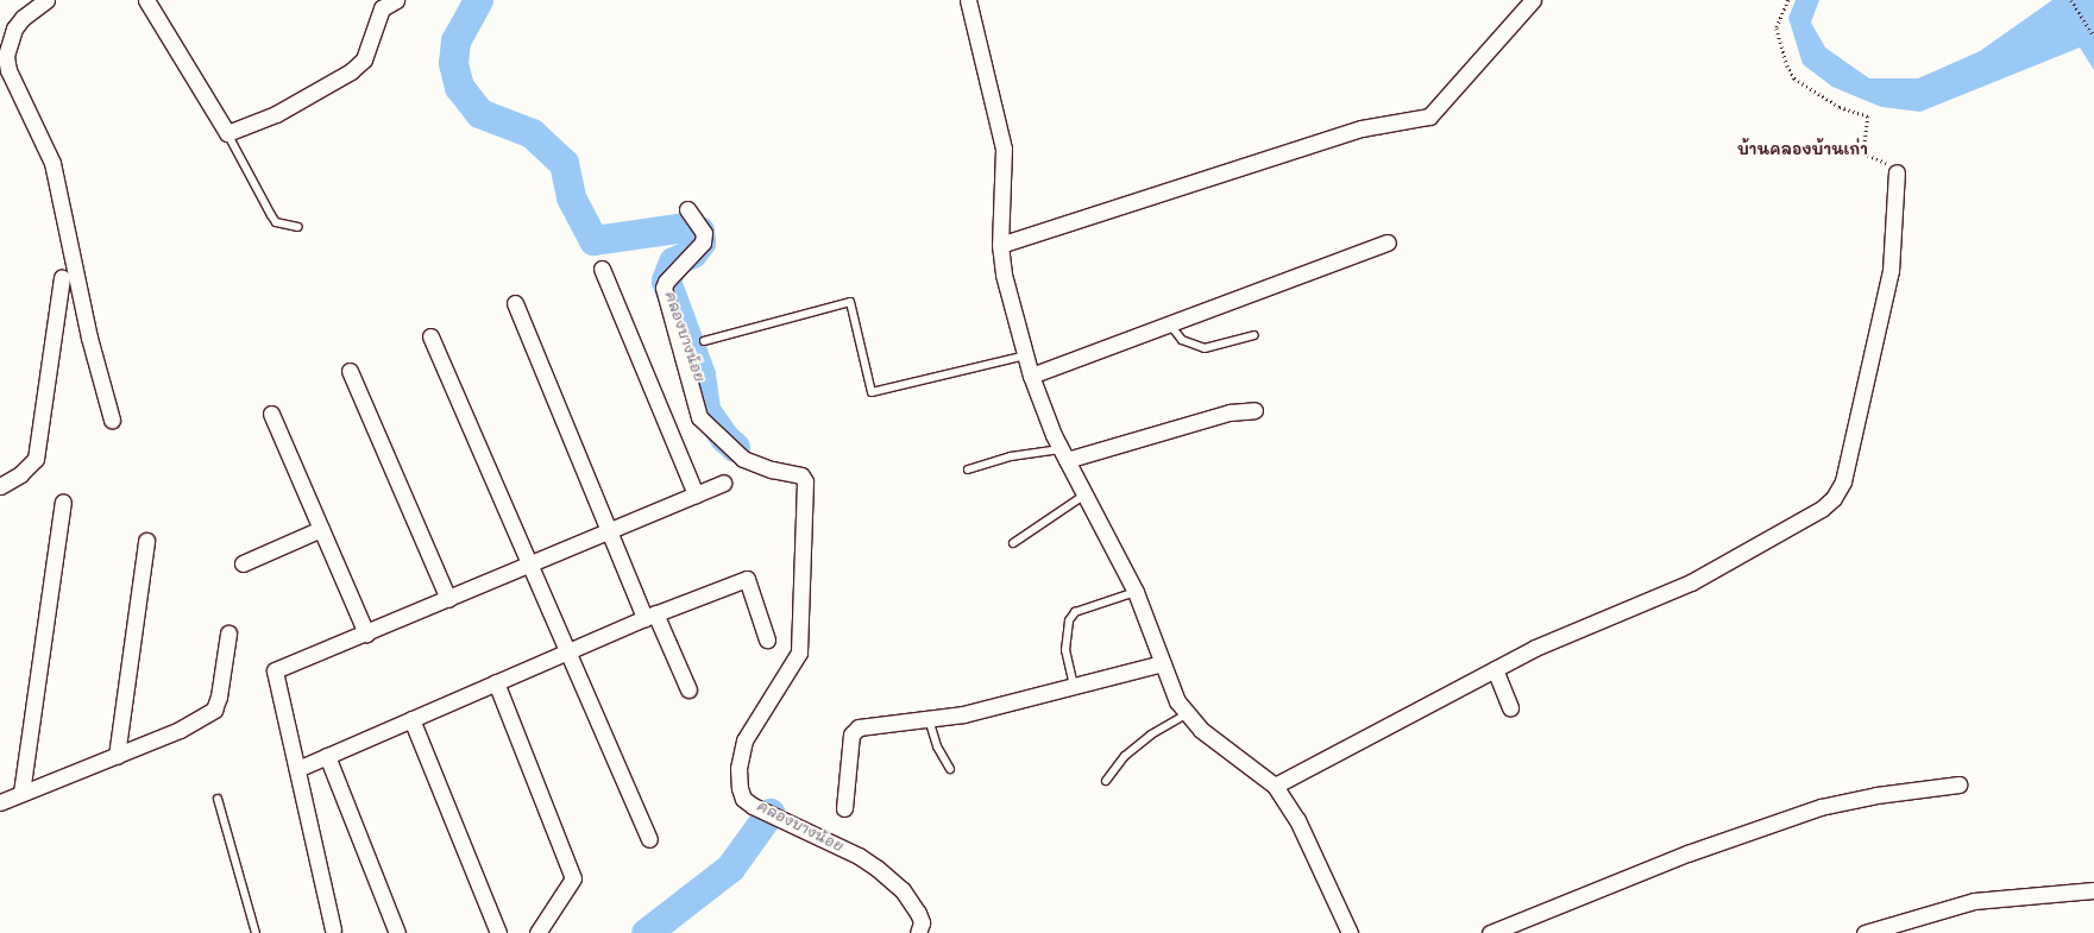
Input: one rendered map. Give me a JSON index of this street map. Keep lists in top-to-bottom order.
{
  "districts": ["บ้านคลองบ้านเก่า"],
  "water": ["คลองบางน้อย"]
}
